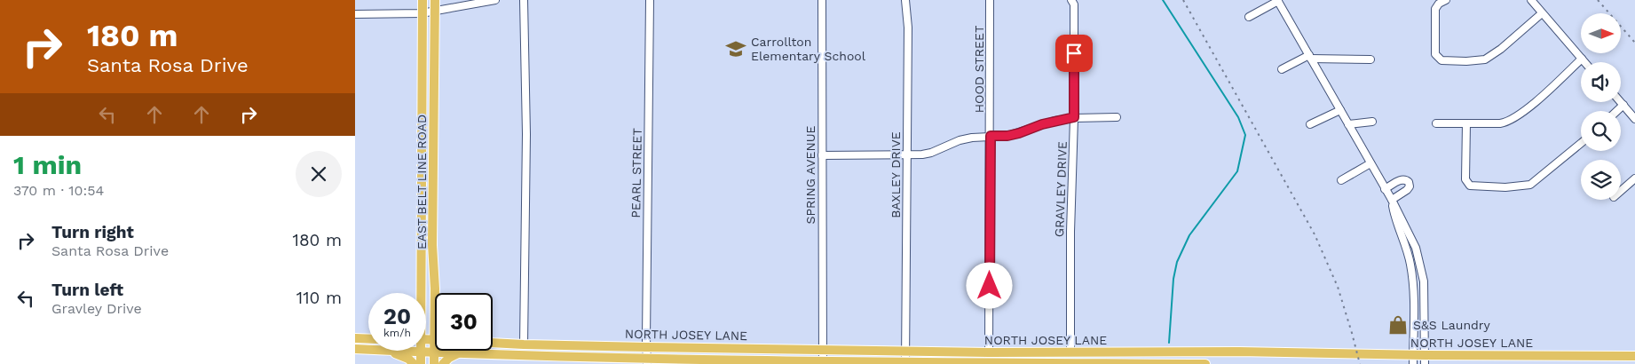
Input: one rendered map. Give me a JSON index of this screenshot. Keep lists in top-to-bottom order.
{
  "streets": {
    "main road": ["EAST BELT LINE ROAD", "NORTH JOSEY LANE"],
    "street": [
      "HOOD STREET",
      "PEARL STREET",
      "SPRING AVENUE",
      "BAXLEY DRIVE",
      "GRAVLEY DRIVE"
    ]
  },
  "crossings": [
    ["HOOD STREET", "NORTH JOSEY LANE"],
    ["PEARL STREET", "NORTH JOSEY LANE"],
    ["SPRING AVENUE", "NORTH JOSEY LANE"],
    ["BAXLEY DRIVE", "NORTH JOSEY LANE"],
    ["EAST BELT LINE ROAD", "NORTH JOSEY LANE"],
    ["GRAVLEY DRIVE", "NORTH JOSEY LANE"]
  ],
  "places": {
    "school or university": ["Carrollton Elementary School"],
    "shop": ["S&S Laundry"]
  },
  "north": "right",
  "page": {
    "turn": ["180 m", "Santa Rosa Drive"],
    "heading": ["1 min", "370 m · 10:54"],
    "list": [
      {
        "name": "Turn right",
        "note": "Santa Rosa Drive",
        "value": "180 m"
      },
      {
        "name": "Turn left",
        "note": "Gravley Drive",
        "value": "110 m"
      }
    ],
    "speed": "20 km/h",
    "limit": "30"
  }
}
